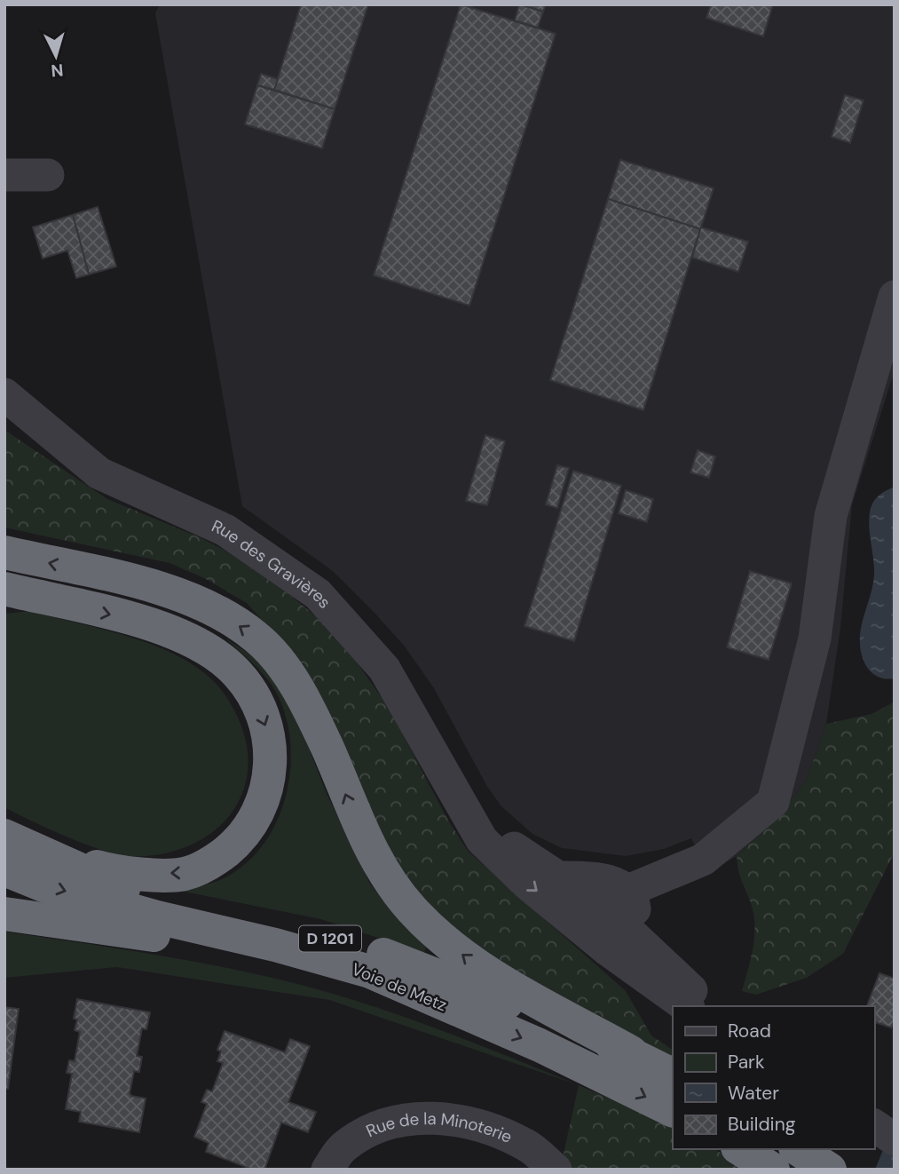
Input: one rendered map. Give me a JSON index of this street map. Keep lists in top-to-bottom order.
{
  "streets": {
    "highway": ["D 1201", "Voie de Metz"],
    "street": ["Rue des Gravières", "Rue de la Minoterie"]
  },
  "legend": [
    "Road",
    "Park",
    "Water",
    "Building"
  ],
  "north": "bottom"
}
